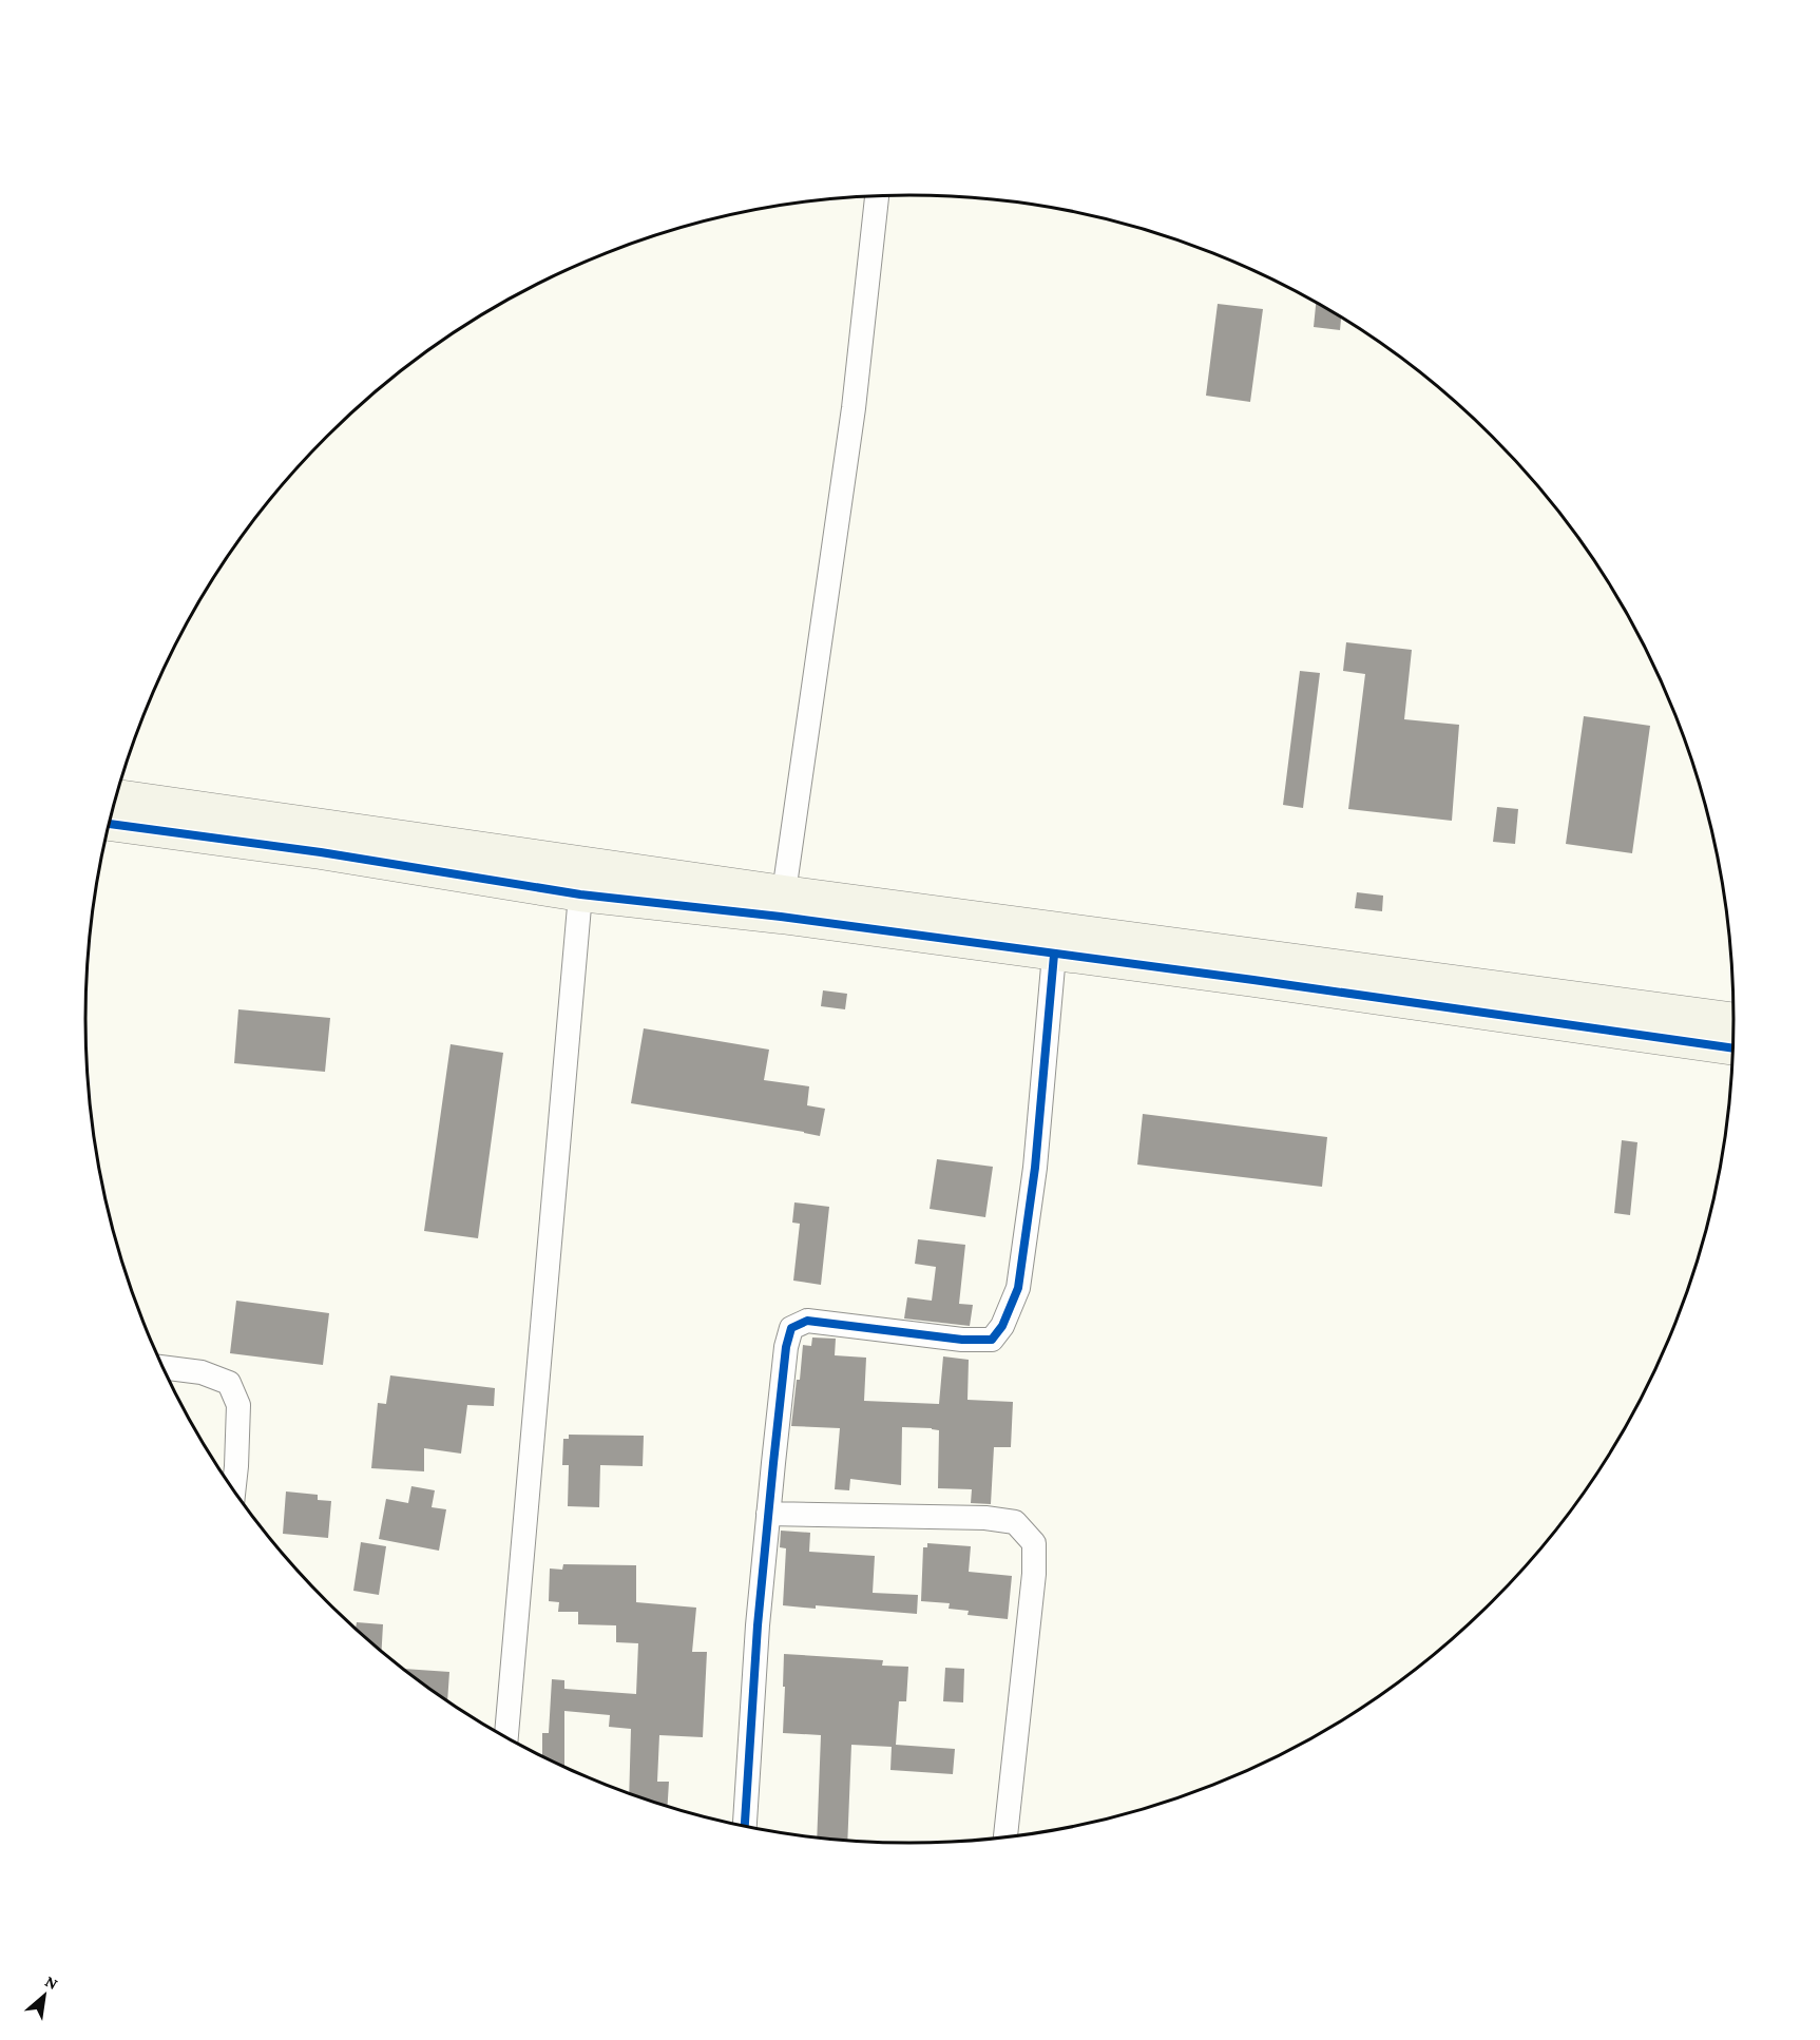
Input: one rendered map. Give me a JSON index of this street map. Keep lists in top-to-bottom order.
{
  "north": "top right"
}
